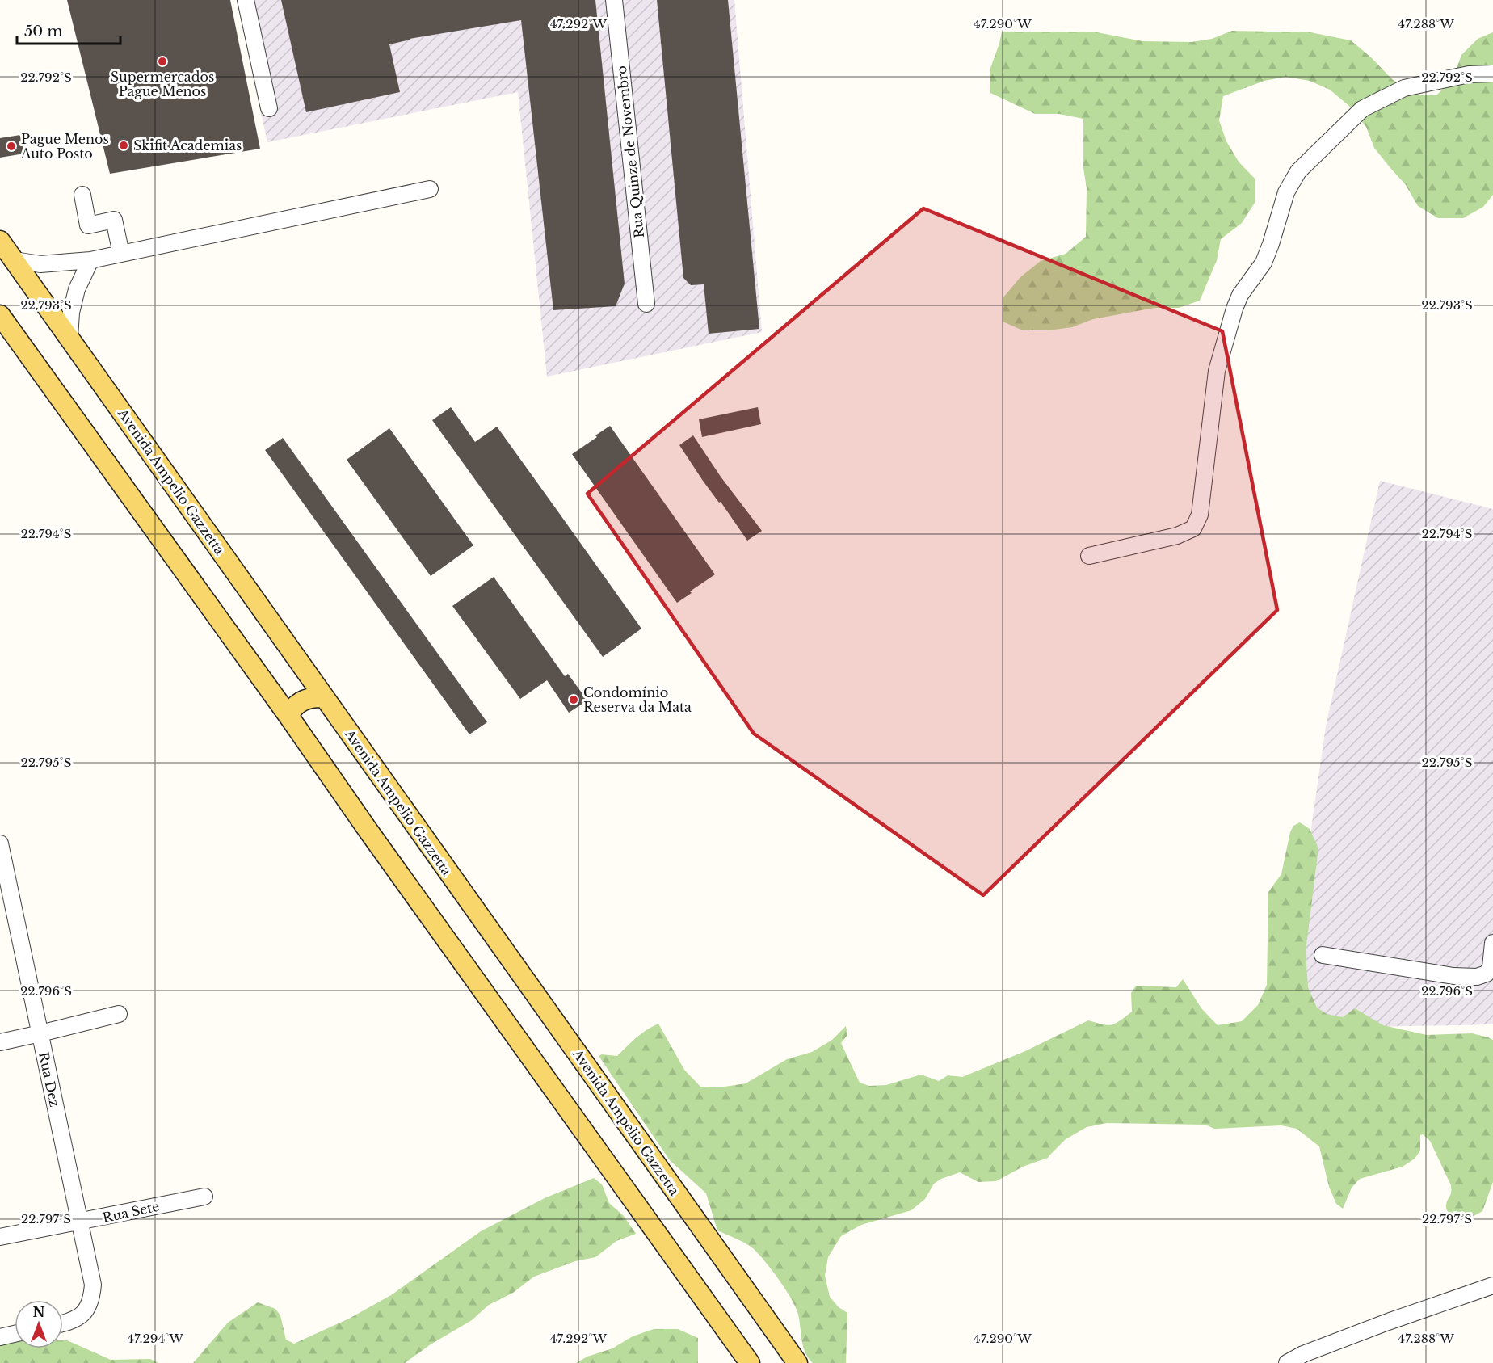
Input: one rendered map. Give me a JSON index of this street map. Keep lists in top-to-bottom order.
{
  "streets": {
    "main road": ["Avenida Ampelio Gazzetta"],
    "street": ["Rua Quinze de Novembro", "Rua Dez", "Rua Sete"]
  },
  "crossings": [
    ["Rua Dez", "Rua Sete"]
  ],
  "places": [
    "Supermercados Pague Menos",
    "Skifit Academias",
    "Pague Menos Auto Posto",
    "Condomínio Reserva da Mata"
  ],
  "scale_bar": "50 m",
  "north": "top",
  "coordinates": [
    "47.292°W",
    "47.290°W",
    "47.288°W",
    "22.792°S",
    "22.793°S",
    "22.794°S",
    "22.795°S",
    "22.796°S",
    "22.797°S",
    "47.294°W"
  ]
}
